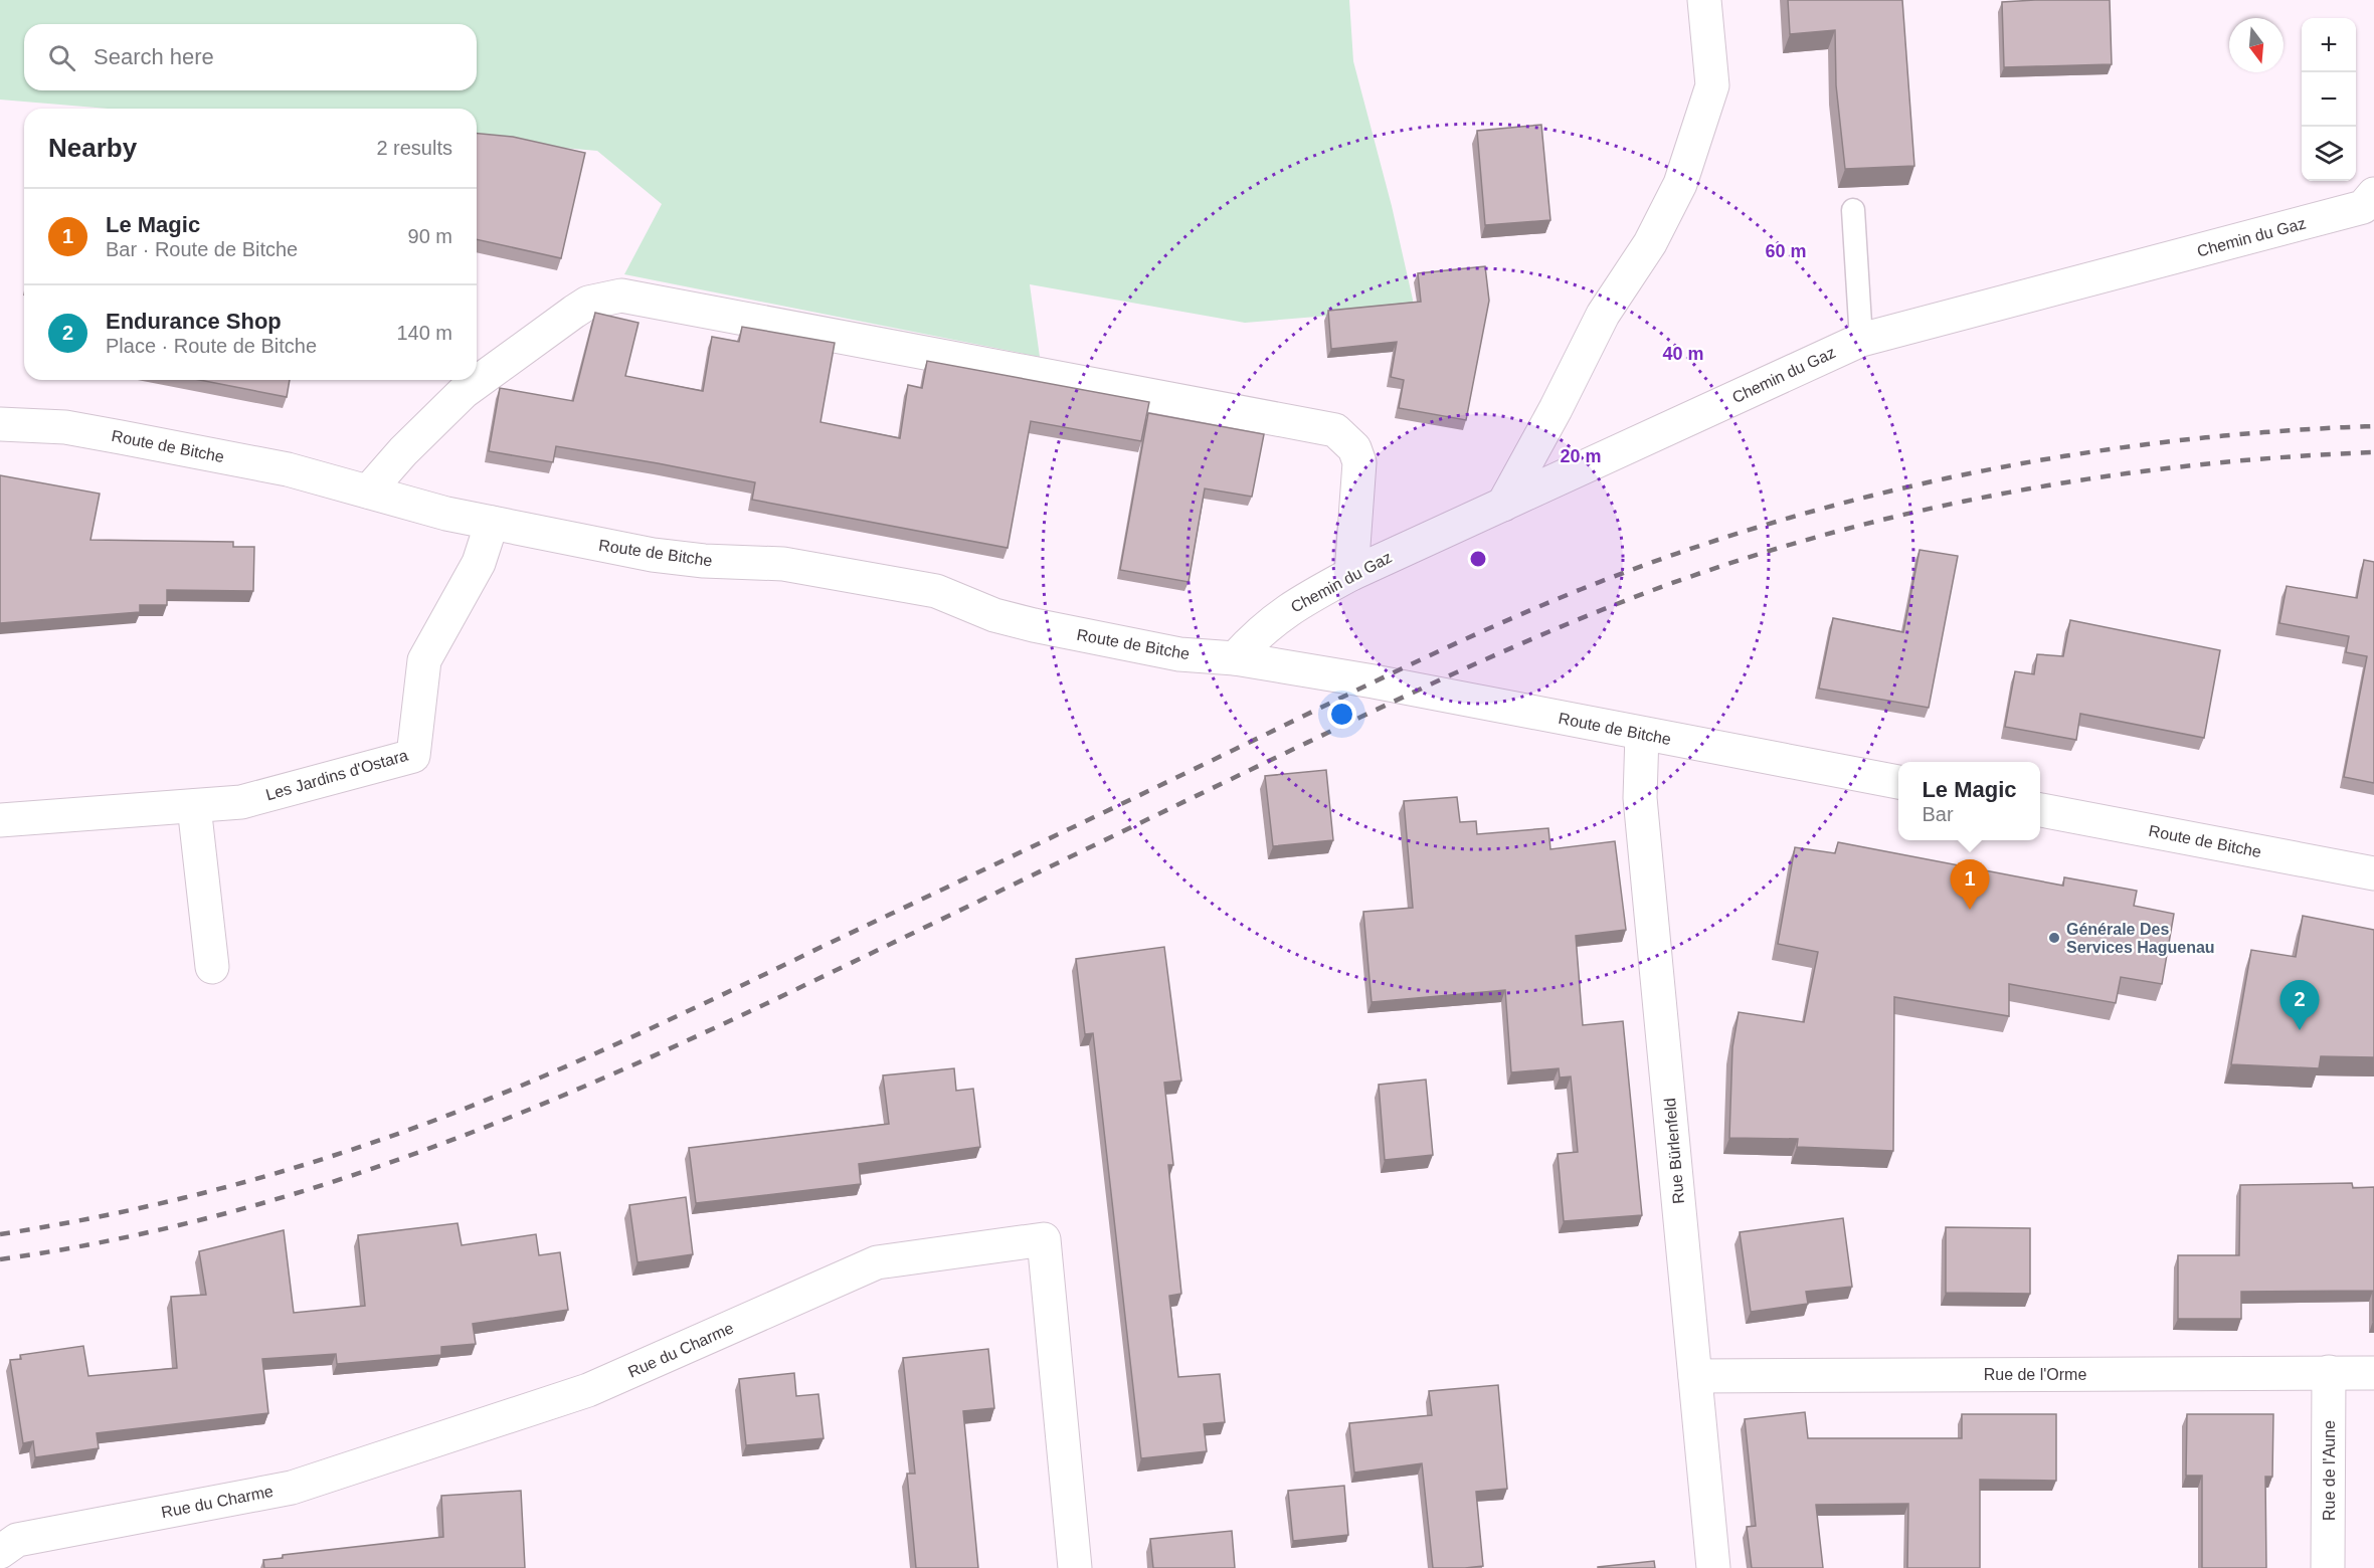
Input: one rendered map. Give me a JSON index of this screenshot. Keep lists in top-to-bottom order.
{
  "streets": {
    "street": [
      "Chemin du Gaz",
      "Route de Bitche",
      "Les Jardins d'Ostara",
      "Rue Bürlenfeld",
      "Rue du Charme",
      "Rue de l'Orme",
      "Rue de l'Aune"
    ]
  },
  "crossings": [
    ["Chemin du Gaz", "Route de Bitche"],
    ["Route de Bitche", "Les Jardins d'Ostara"],
    ["Route de Bitche", "Rue Bürlenfeld"],
    ["Rue Bürlenfeld", "Rue de l'Orme"],
    ["Rue de l'Orme", "Rue de l'Aune"]
  ],
  "places": ["Générale Des Services Haguenau"],
  "north": "bottom",
  "page": {
    "map_buttons": ["+", "−"],
    "search": "Search here",
    "heading": ["Nearby", "2 results"],
    "list": [
      {
        "mark": "1",
        "name": "Le Magic",
        "note": "Bar · Route de Bitche",
        "value": "90 m"
      },
      {
        "mark": "2",
        "name": "Endurance Shop",
        "note": "Place · Route de Bitche",
        "value": "140 m"
      }
    ],
    "popup": ["Le Magic", "Bar"],
    "pins": ["1", "2"]
  },
  "rings": ["60 m", "40 m", "20 m"]
}
